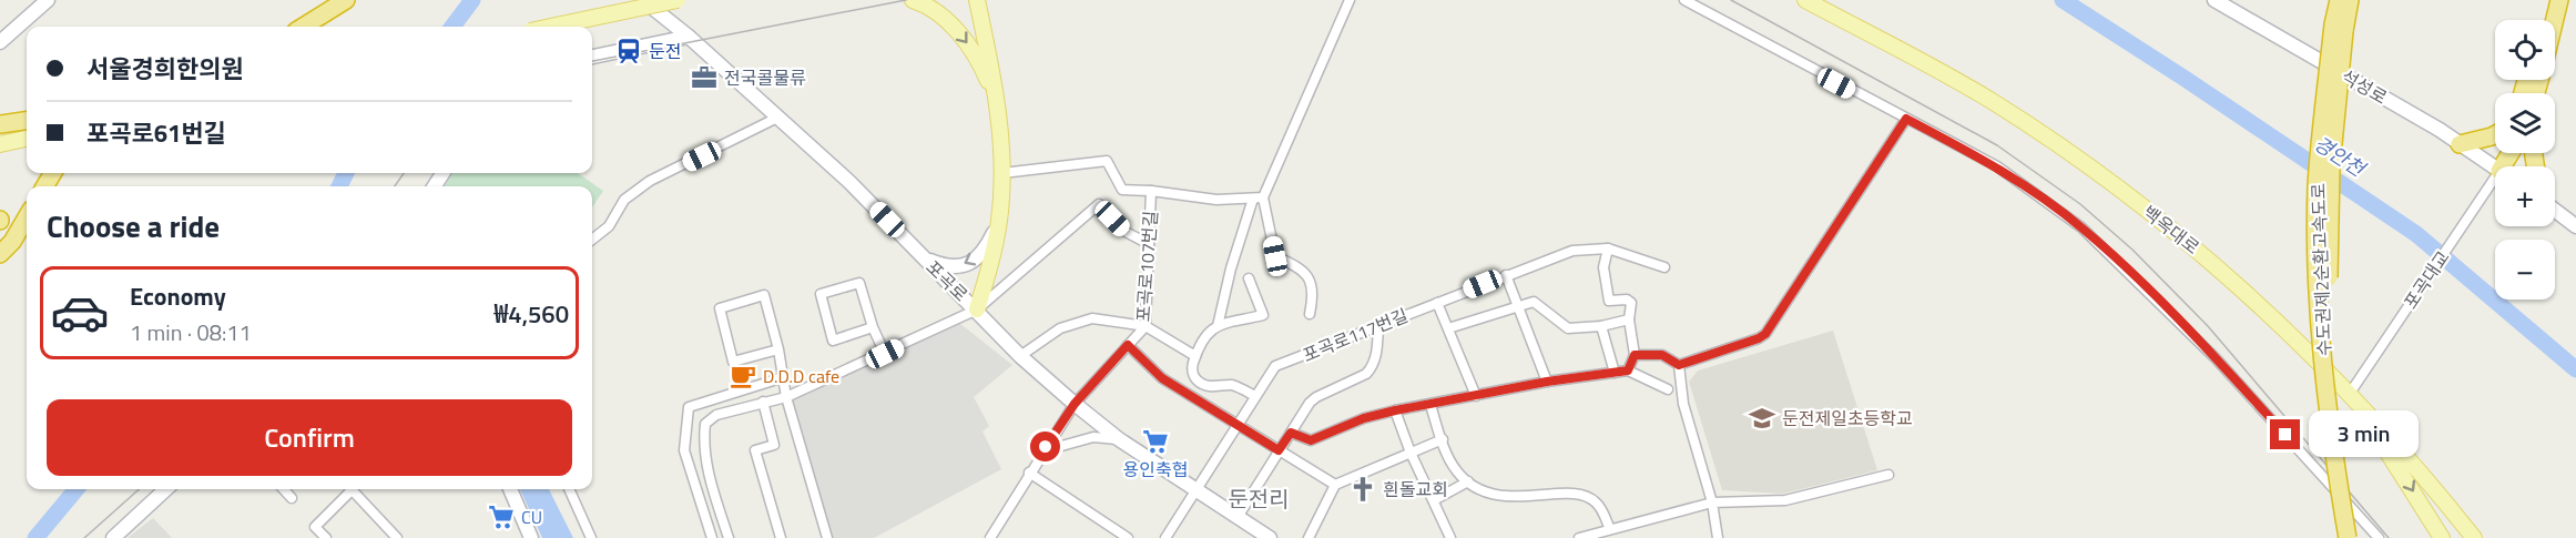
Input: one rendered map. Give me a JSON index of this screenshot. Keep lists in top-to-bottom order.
{
  "streets": {
    "highway": ["수도권제2순환고속도로"],
    "main road": ["백옥대로"],
    "street": [
      "석성로",
      "포곡로107번길",
      "포곡대교",
      "포곡로",
      "포곡로117번길"
    ]
  },
  "crossings": [
    ["백옥대로", "포곡대교"],
    ["포곡로107번길", "포곡로"],
    ["포곡로", "포곡로117번길"]
  ],
  "districts": ["둔전리"],
  "water": ["경안천"],
  "places": {
    "station": ["둔전"],
    "office": ["전국콜물류"],
    "cafe": ["D.D.D cafe"],
    "school or university": ["둔전제일초등학교"],
    "supermarket": ["용인축협", "CU"],
    "church": ["흰돌교회"]
  },
  "page": {
    "map_buttons": ["+", "−"],
    "banner": ["서울경희한의원", "포곡로61번길"],
    "heading": "Choose a ride",
    "list": [
      {
        "name": "Economy",
        "note": "1 min · 08:11",
        "value": "₩4,560"
      }
    ],
    "buttons": "Confirm",
    "bubble": "3 min"
  }
}
